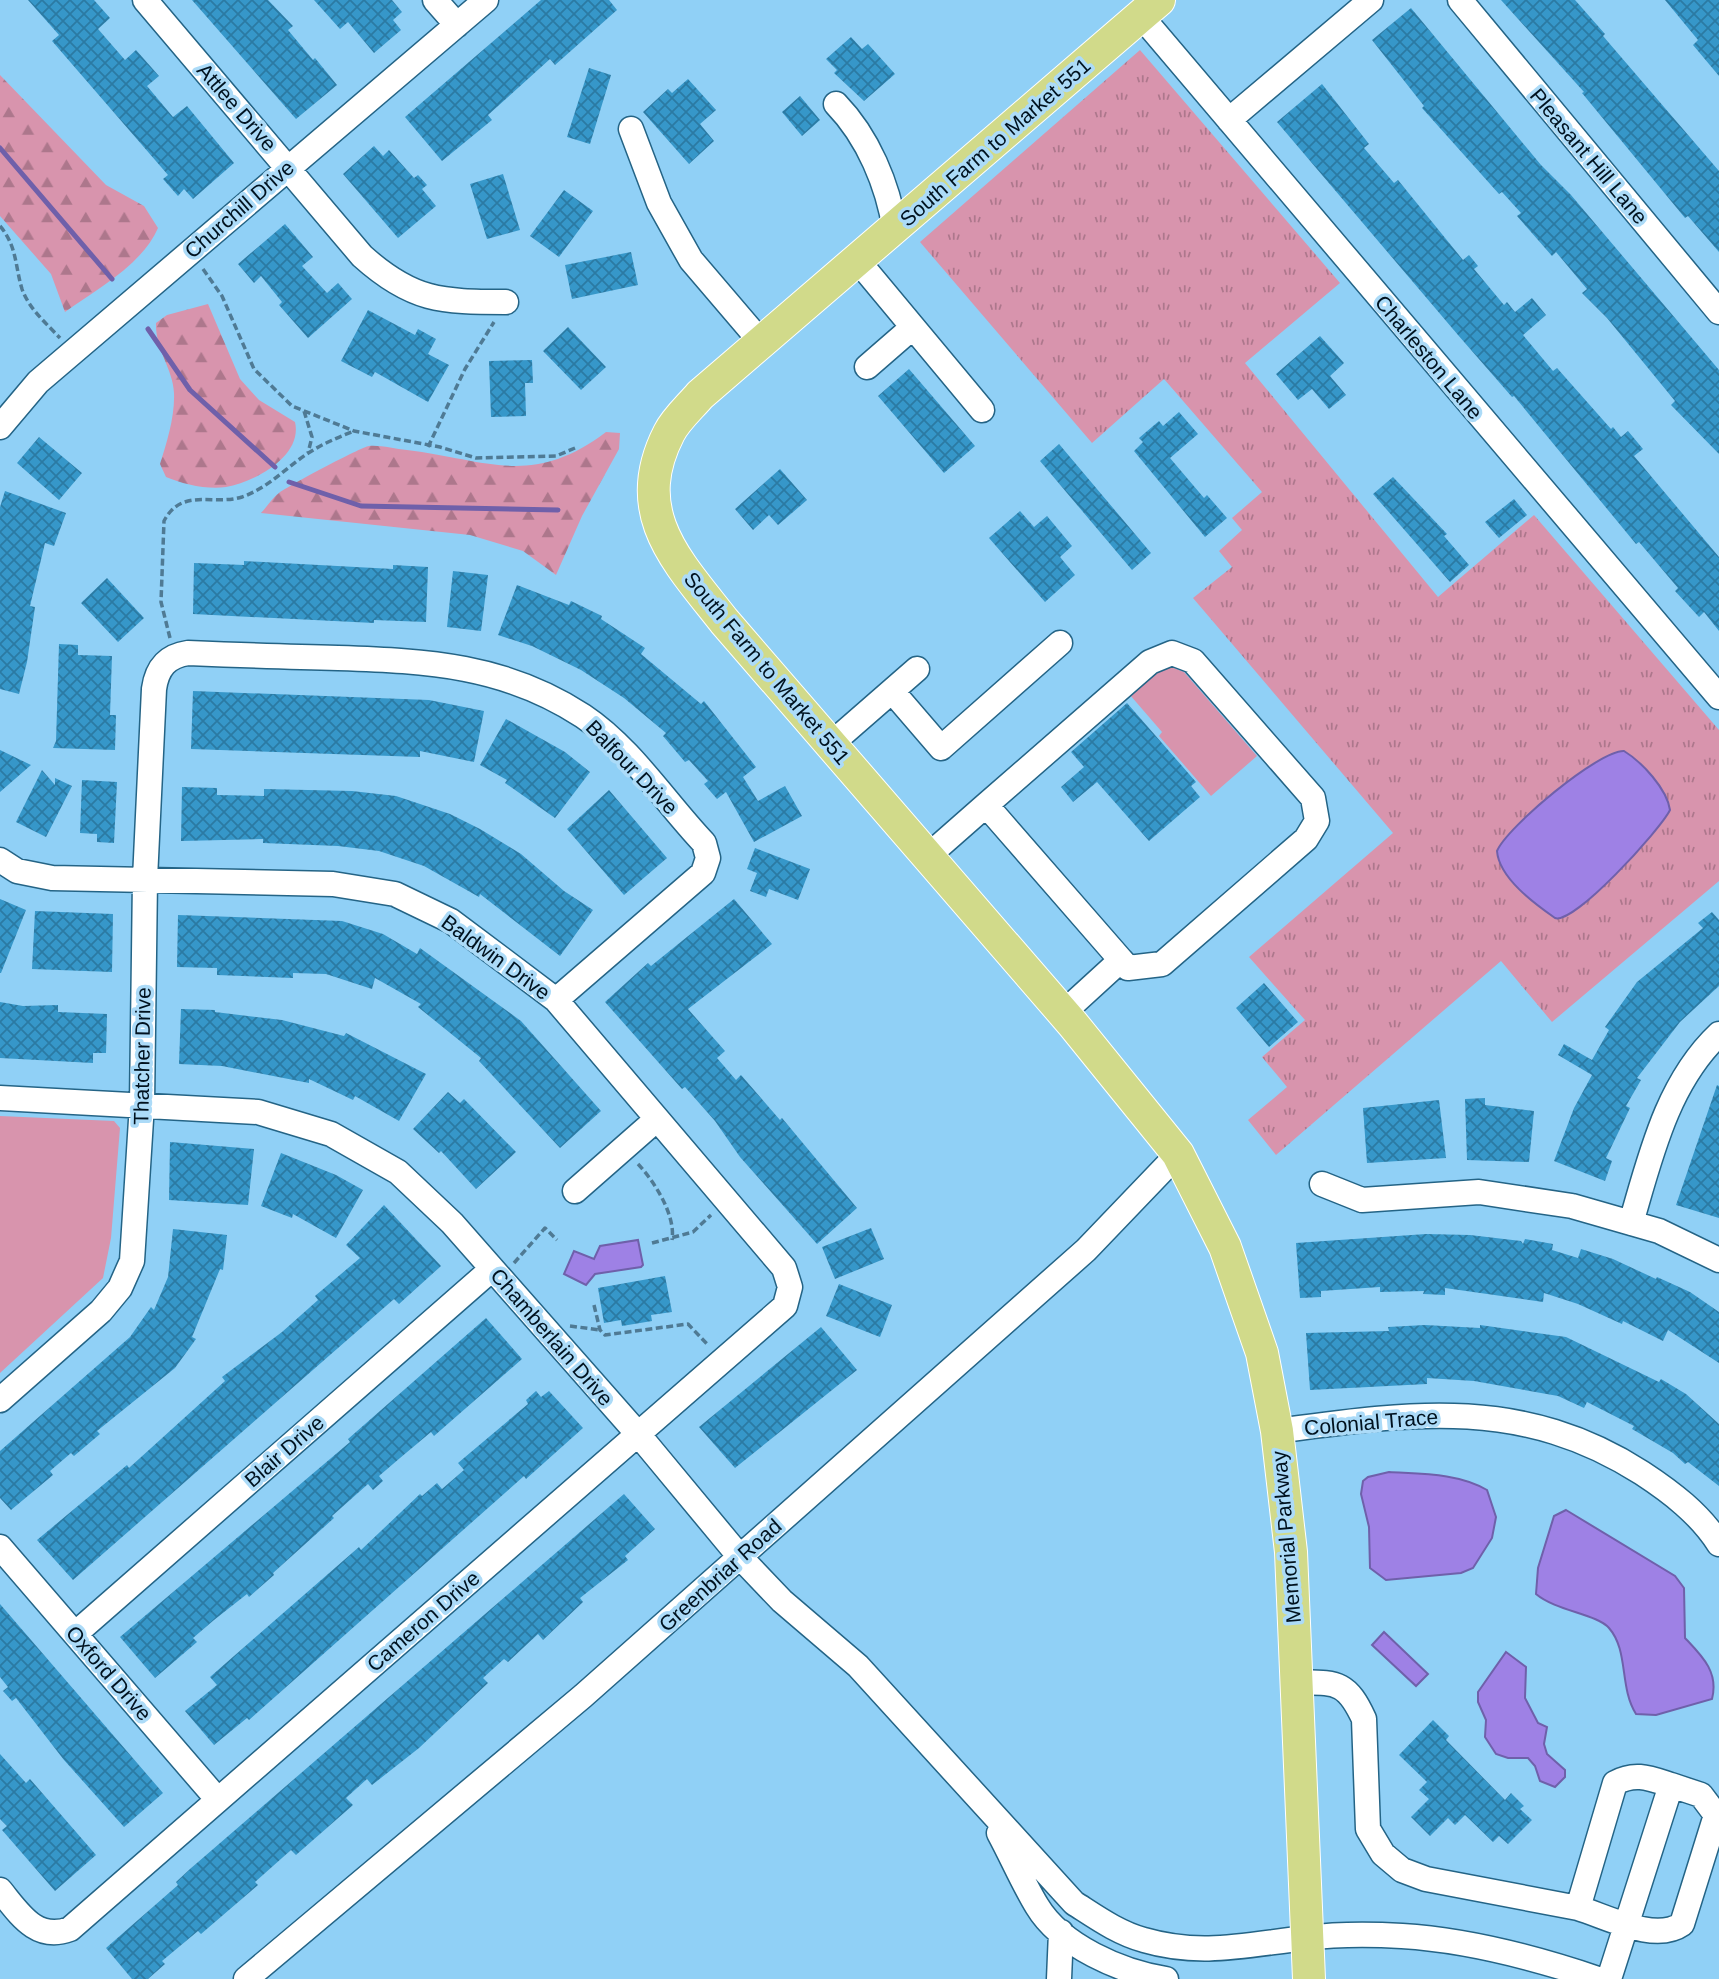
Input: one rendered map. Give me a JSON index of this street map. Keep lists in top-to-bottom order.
{
  "streets": {
    "main road": ["South Farm to Market 551", "Memorial Parkway"],
    "street": [
      "Attlee Drive",
      "Pleasant Hill Lane",
      "Churchill Drive",
      "Charleston Lane",
      "Balfour Drive",
      "Baldwin Drive",
      "Thatcher Drive",
      "Chamberlain Drive",
      "Colonial Trace",
      "Blair Drive",
      "Greenbriar Road",
      "Cameron Drive",
      "Oxford Drive"
    ]
  },
  "crossings": [
    ["Attlee Drive", "Churchill Drive"],
    ["South Farm to Market 551", "Charleston Lane"],
    ["South Farm to Market 551", "Memorial Parkway"],
    ["South Farm to Market 551", "Greenbriar Road"],
    ["Balfour Drive", "Baldwin Drive"],
    ["Balfour Drive", "Thatcher Drive"],
    ["Baldwin Drive", "Thatcher Drive"],
    ["Baldwin Drive", "Cameron Drive"],
    ["Thatcher Drive", "Chamberlain Drive"],
    ["Chamberlain Drive", "Blair Drive"],
    ["Chamberlain Drive", "Memorial Parkway"],
    ["Chamberlain Drive", "Greenbriar Road"],
    ["Chamberlain Drive", "Cameron Drive"],
    ["Colonial Trace", "Memorial Parkway"],
    ["Blair Drive", "Oxford Drive"],
    ["Memorial Parkway", "Greenbriar Road"],
    ["Cameron Drive", "Oxford Drive"]
  ]
}
